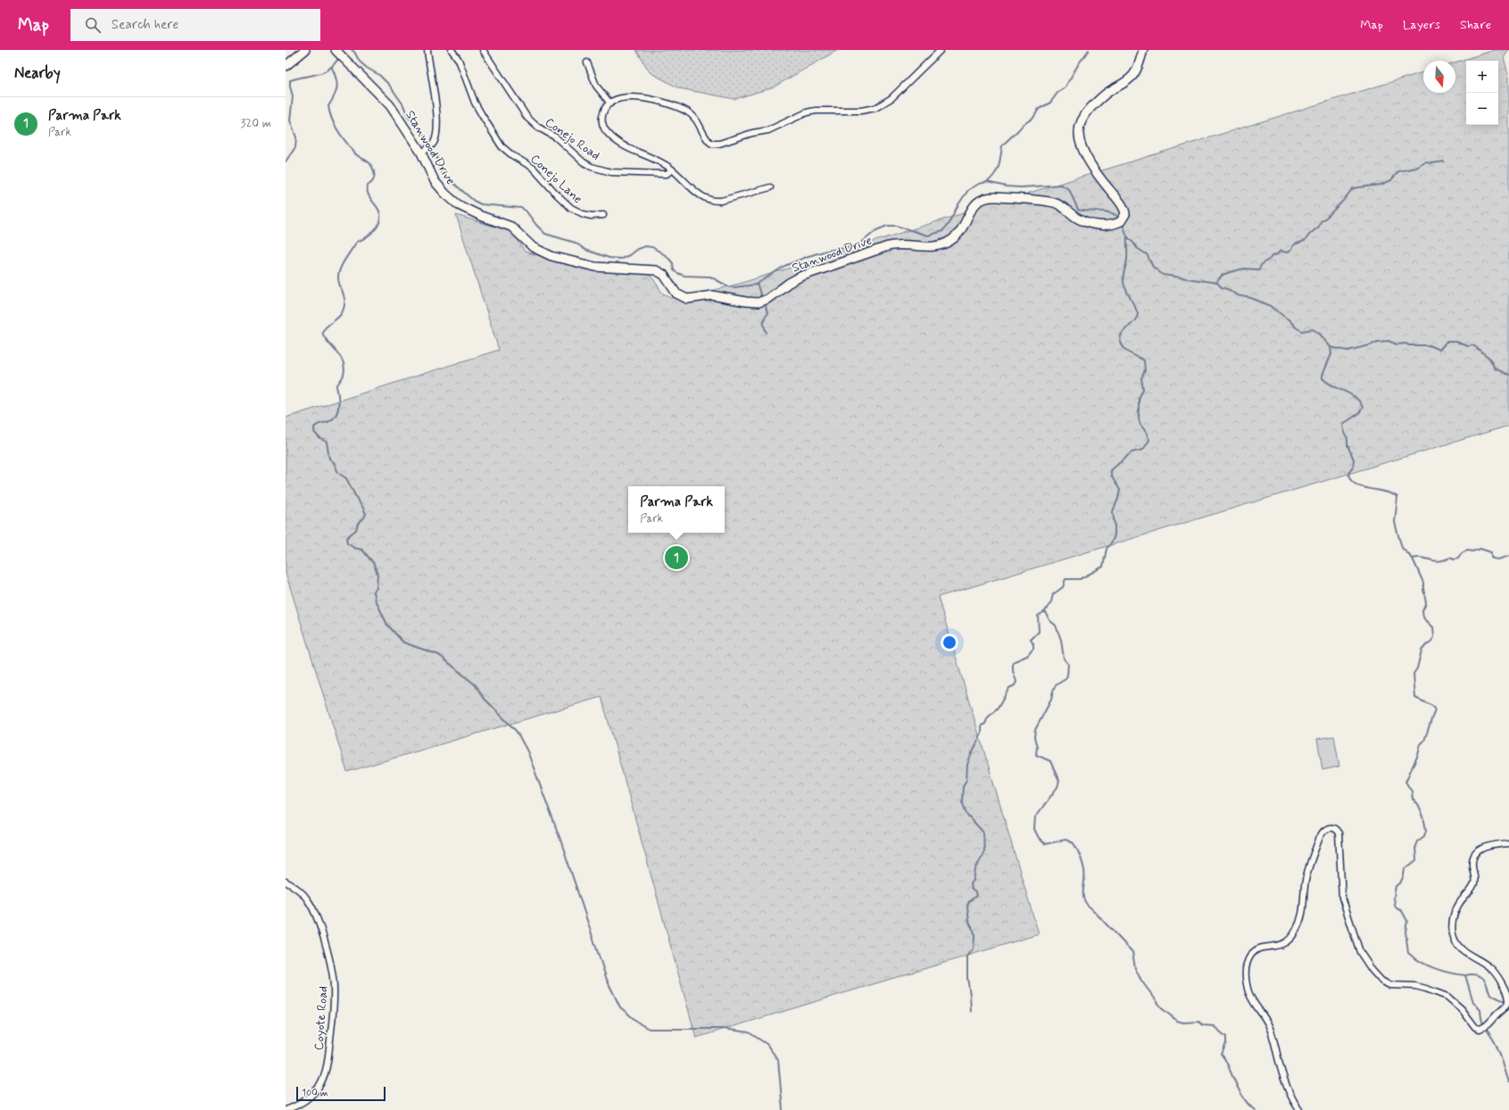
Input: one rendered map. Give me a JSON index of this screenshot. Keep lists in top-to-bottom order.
{
  "streets": {
    "main road": ["Stanwood Drive"],
    "street": ["Conejo Road", "Conejo Lane", "Coyote Road"]
  },
  "scale_bar": "100 m",
  "north": "bottom",
  "page": {
    "header": "Map",
    "search": "Search here",
    "nav": ["Map", "Layers", "Share"],
    "heading": "Nearby",
    "map_buttons": ["+", "−"],
    "list": [
      {
        "mark": "1",
        "name": "Parma Park",
        "note": "Park",
        "value": "320 m"
      }
    ],
    "popup": ["Parma Park", "Park"],
    "pins": "1",
    "scale": "100 m"
  }
}
